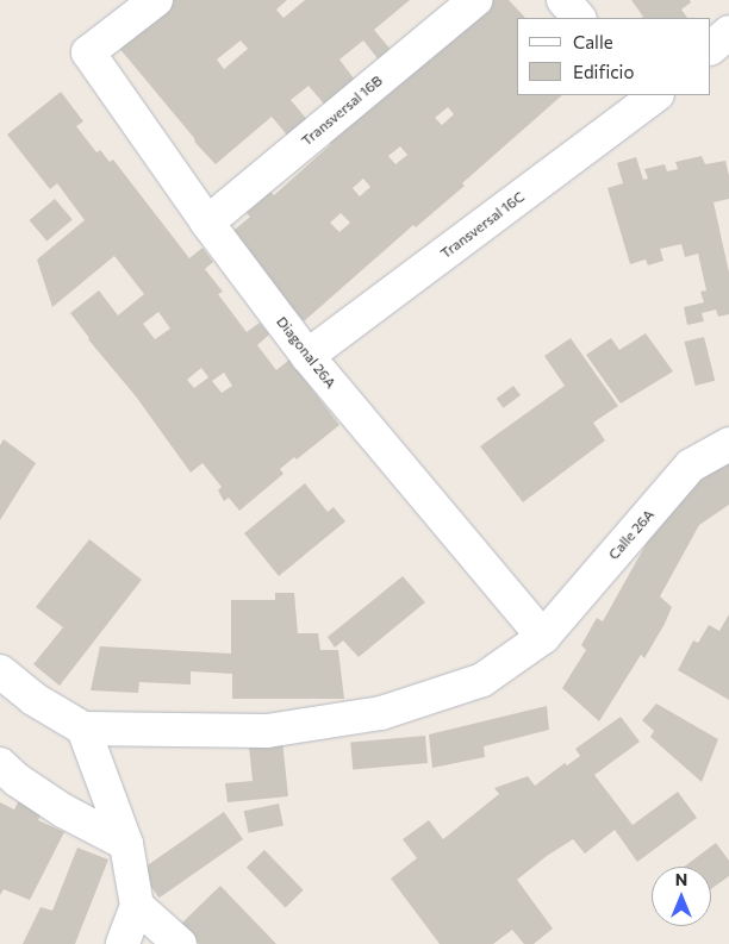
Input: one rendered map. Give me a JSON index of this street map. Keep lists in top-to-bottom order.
{
  "streets": {
    "street": [
      "Transversal 16B",
      "Transversal 16C",
      "Diagonal 26A",
      "Calle 26A"
    ]
  },
  "crossings": [
    ["Transversal 16B", "Diagonal 26A"],
    ["Transversal 16C", "Diagonal 26A"],
    ["Diagonal 26A", "Calle 26A"]
  ],
  "legend": ["Calle", "Edificio"],
  "north": "top"
}
